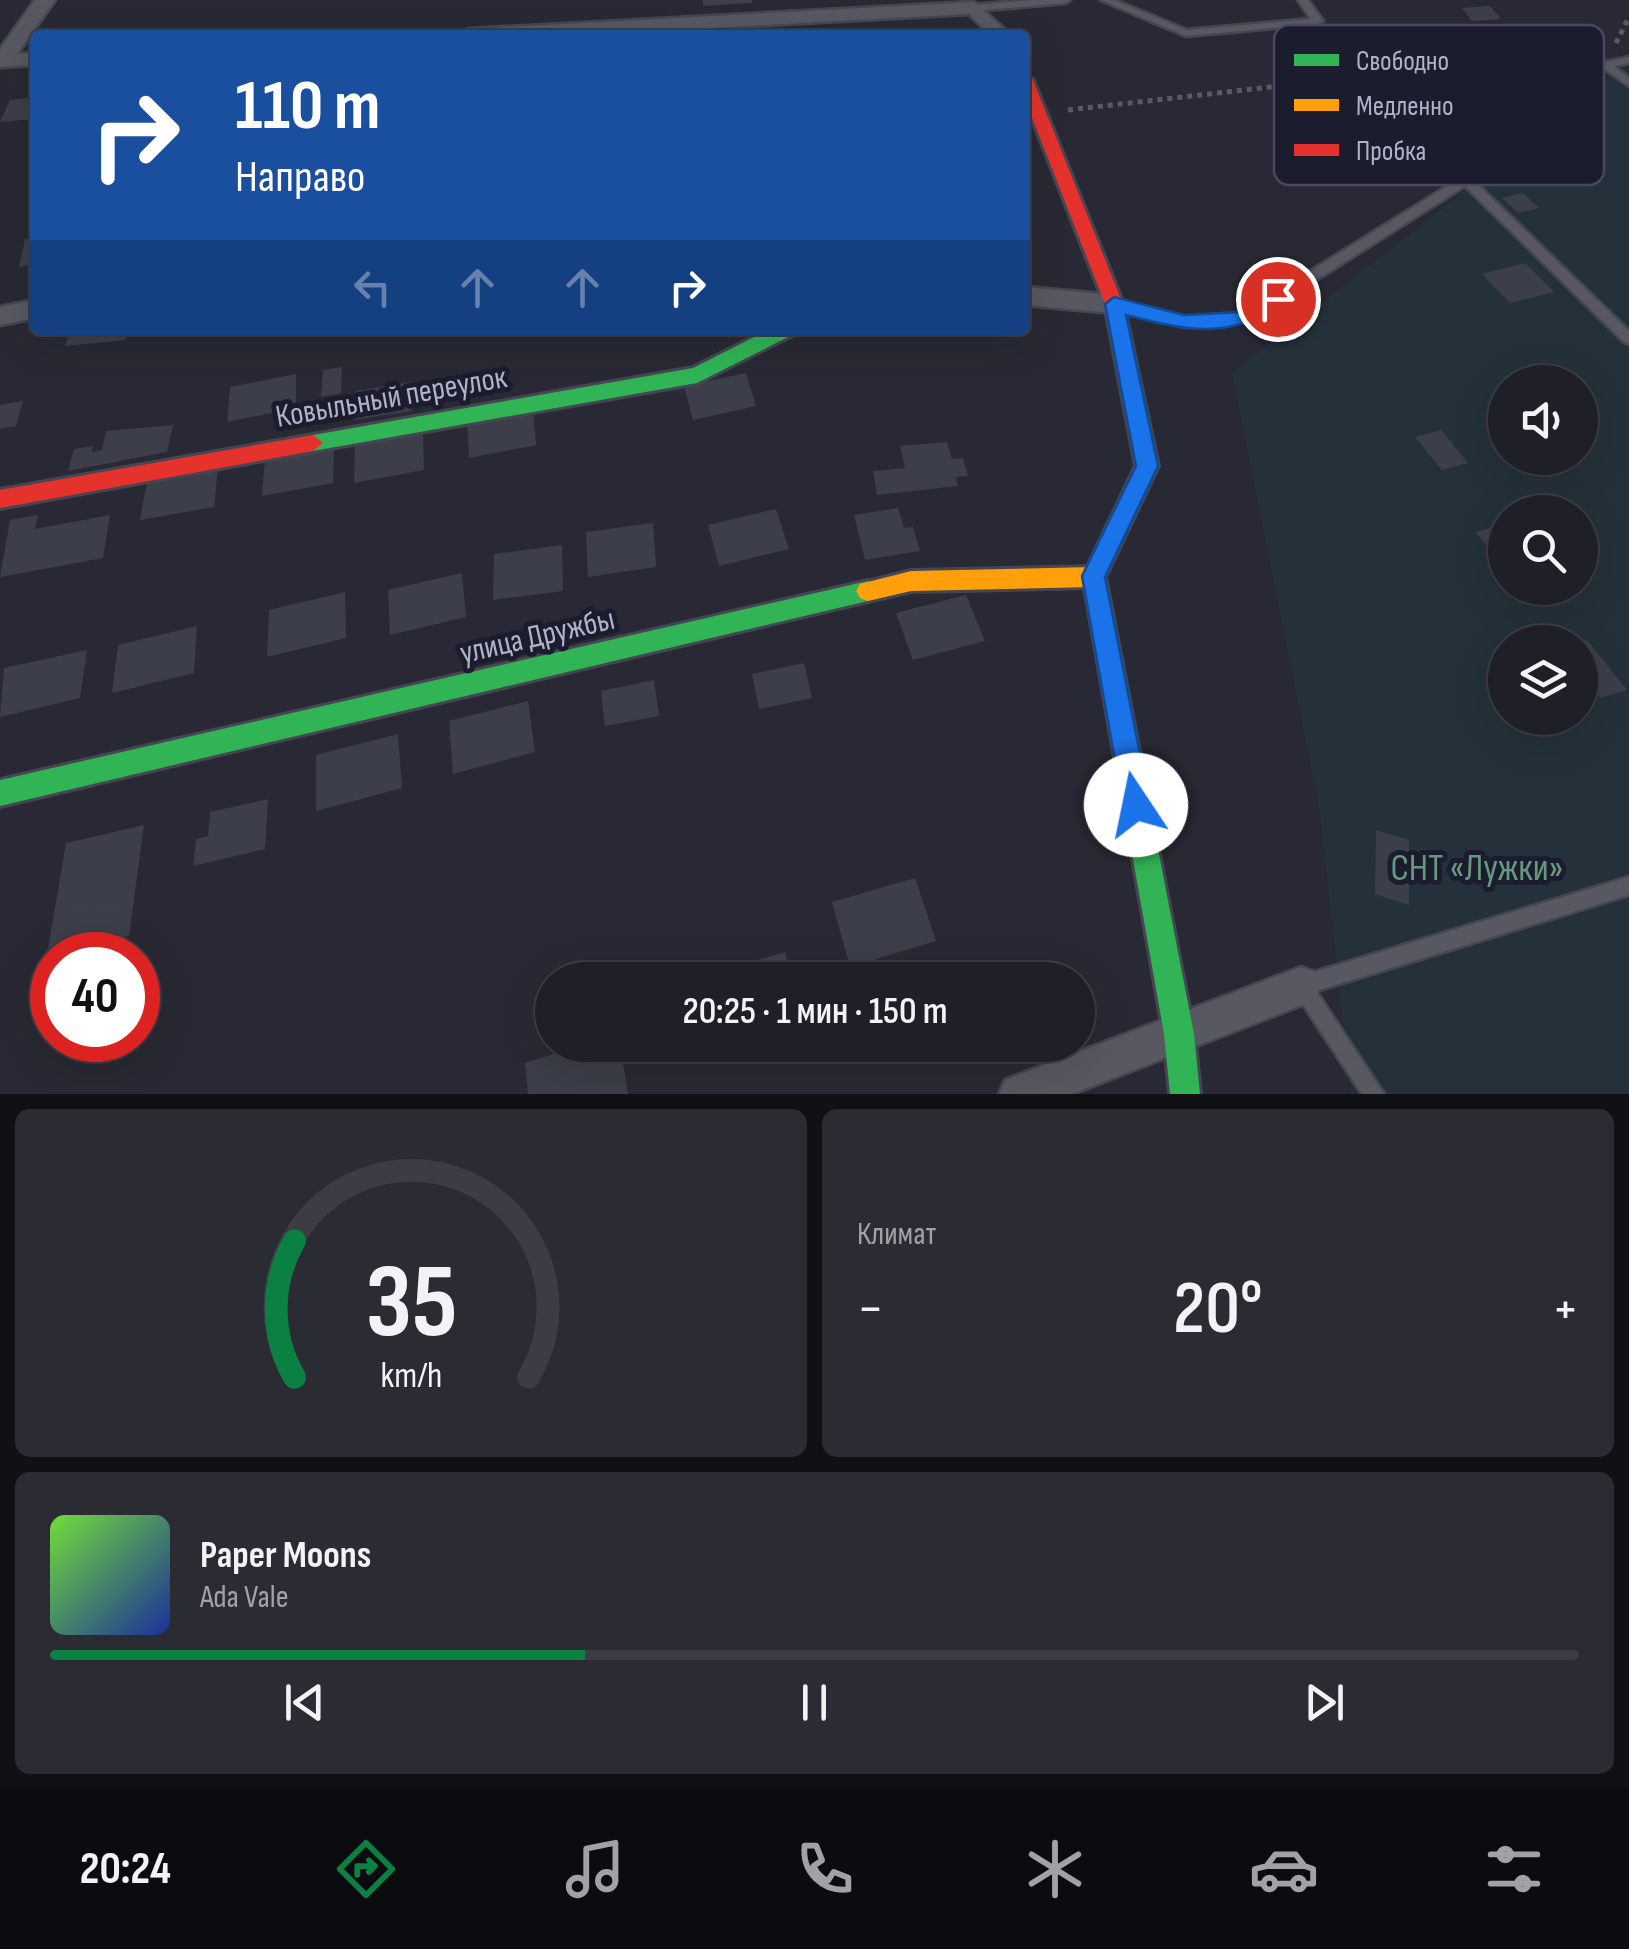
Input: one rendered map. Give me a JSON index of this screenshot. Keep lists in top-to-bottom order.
{
  "streets": {
    "street": ["Ковыльный переулок", "улица Дружбы"]
  },
  "parks": ["СНТ «Лужки»"],
  "legend": ["Свободно", "Медленно", "Пробка"],
  "page": {
    "turn": ["110 m", "Направо"],
    "limit": "40",
    "trip": "20:25 · 1 мин · 150 m",
    "tile": "Климат",
    "heat": ["−", "20°", "+"],
    "song": ["Paper Moons", "Ada Vale"],
    "tabs": "20:24",
    "gauge": ["35", "km/h"]
  }
}
